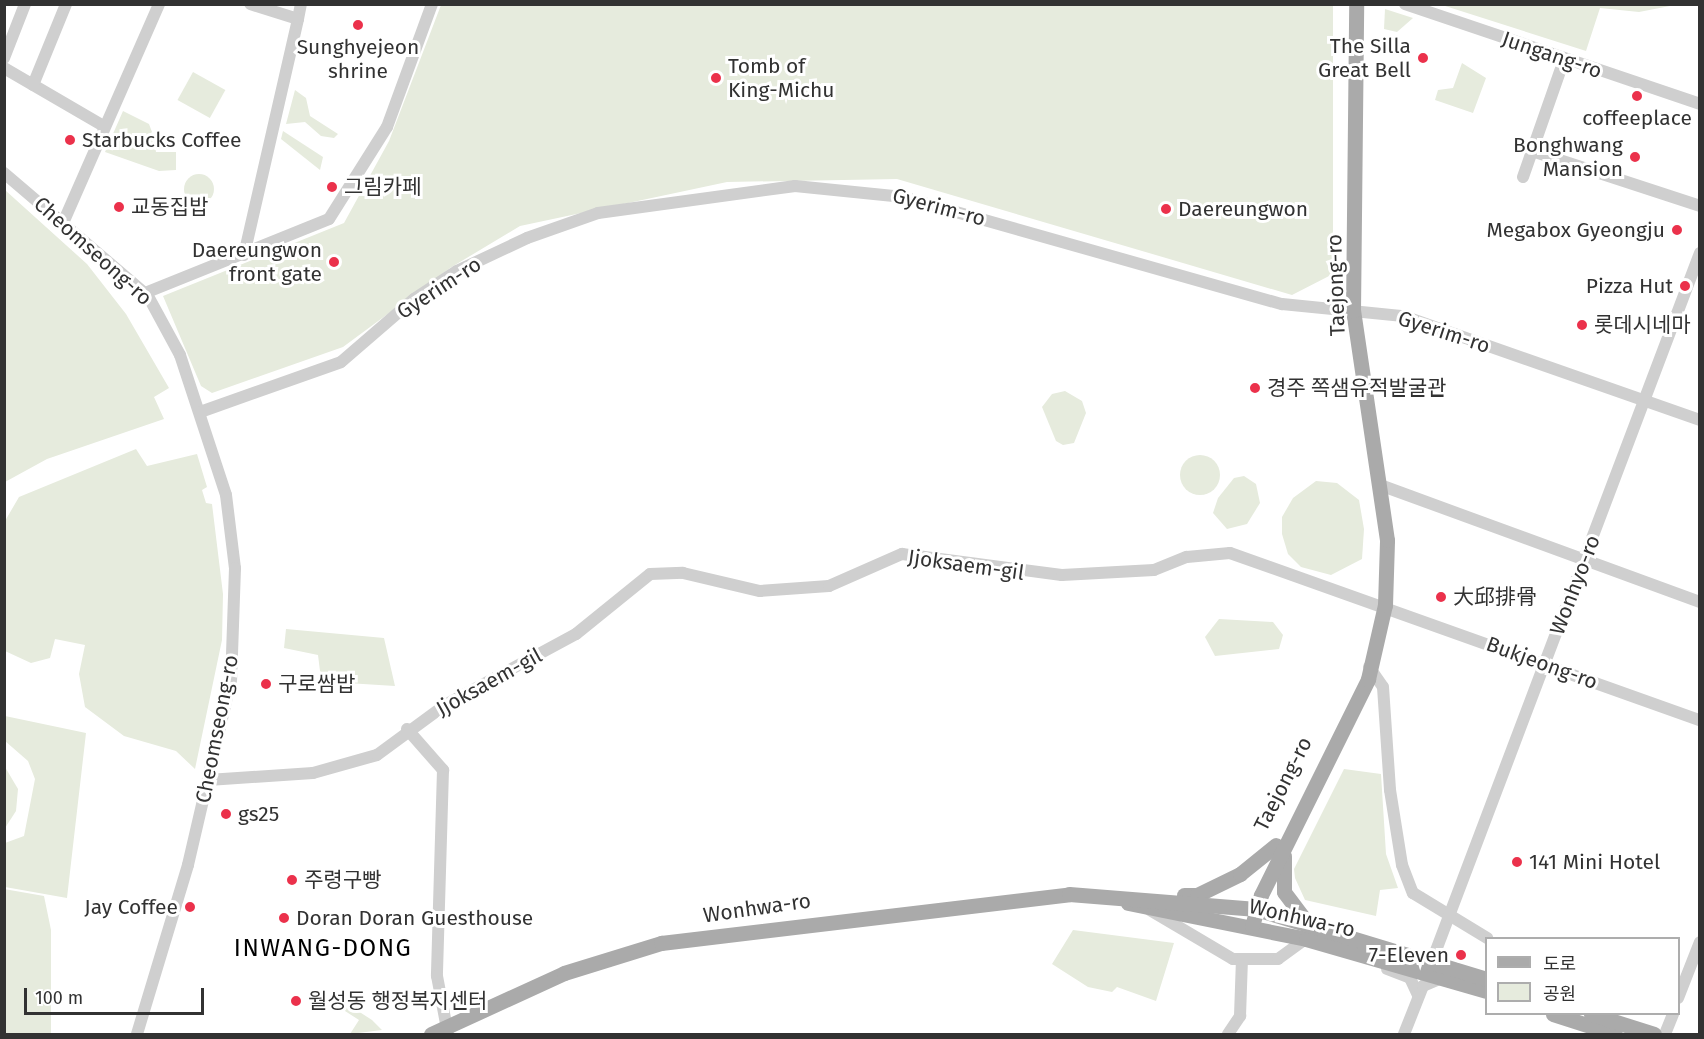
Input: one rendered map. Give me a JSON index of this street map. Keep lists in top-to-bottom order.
{
  "streets": {
    "main road": ["Taejong-ro", "Wonhwa-ro"],
    "street": [
      "Jungang-ro",
      "Gyerim-ro",
      "Cheomseong-ro",
      "Jjoksaem-gil",
      "Wonhyo-ro",
      "Bukjeong-ro"
    ]
  },
  "crossings": [
    ["Gyerim-ro", "Cheomseong-ro"],
    ["Gyerim-ro", "Taejong-ro"],
    ["Gyerim-ro", "Wonhyo-ro"],
    ["Cheomseong-ro", "Jjoksaem-gil"],
    ["Taejong-ro", "Jjoksaem-gil"],
    ["Taejong-ro", "Bukjeong-ro"],
    ["Taejong-ro", "Wonhwa-ro"],
    ["Jjoksaem-gil", "Bukjeong-ro"],
    ["Wonhyo-ro", "Bukjeong-ro"],
    ["Wonhyo-ro", "Wonhwa-ro"]
  ],
  "districts": ["INWANG-DONG"],
  "places": [
    "Sunghyejeon shrine",
    "The Silla Great Bell",
    "Tomb of King-Michu",
    "coffeeplace",
    "Starbucks Coffee",
    "Bonghwang Mansion",
    "그림카페",
    "교동집밥",
    "Daereungwon",
    "Megabox Gyeongju",
    "Daereungwon front gate",
    "Pizza Hut",
    "롯데시네마",
    "경주 쪽샘유적발굴관",
    "大邱排骨",
    "구로쌈밥",
    "gs25",
    "141 Mini Hotel",
    "주령구빵",
    "Jay Coffee",
    "Doran Doran Guesthouse",
    "7-Eleven",
    "월성동 행정복지센터"
  ],
  "legend": ["도로", "공원"],
  "scale_bar": "100 m"
}
